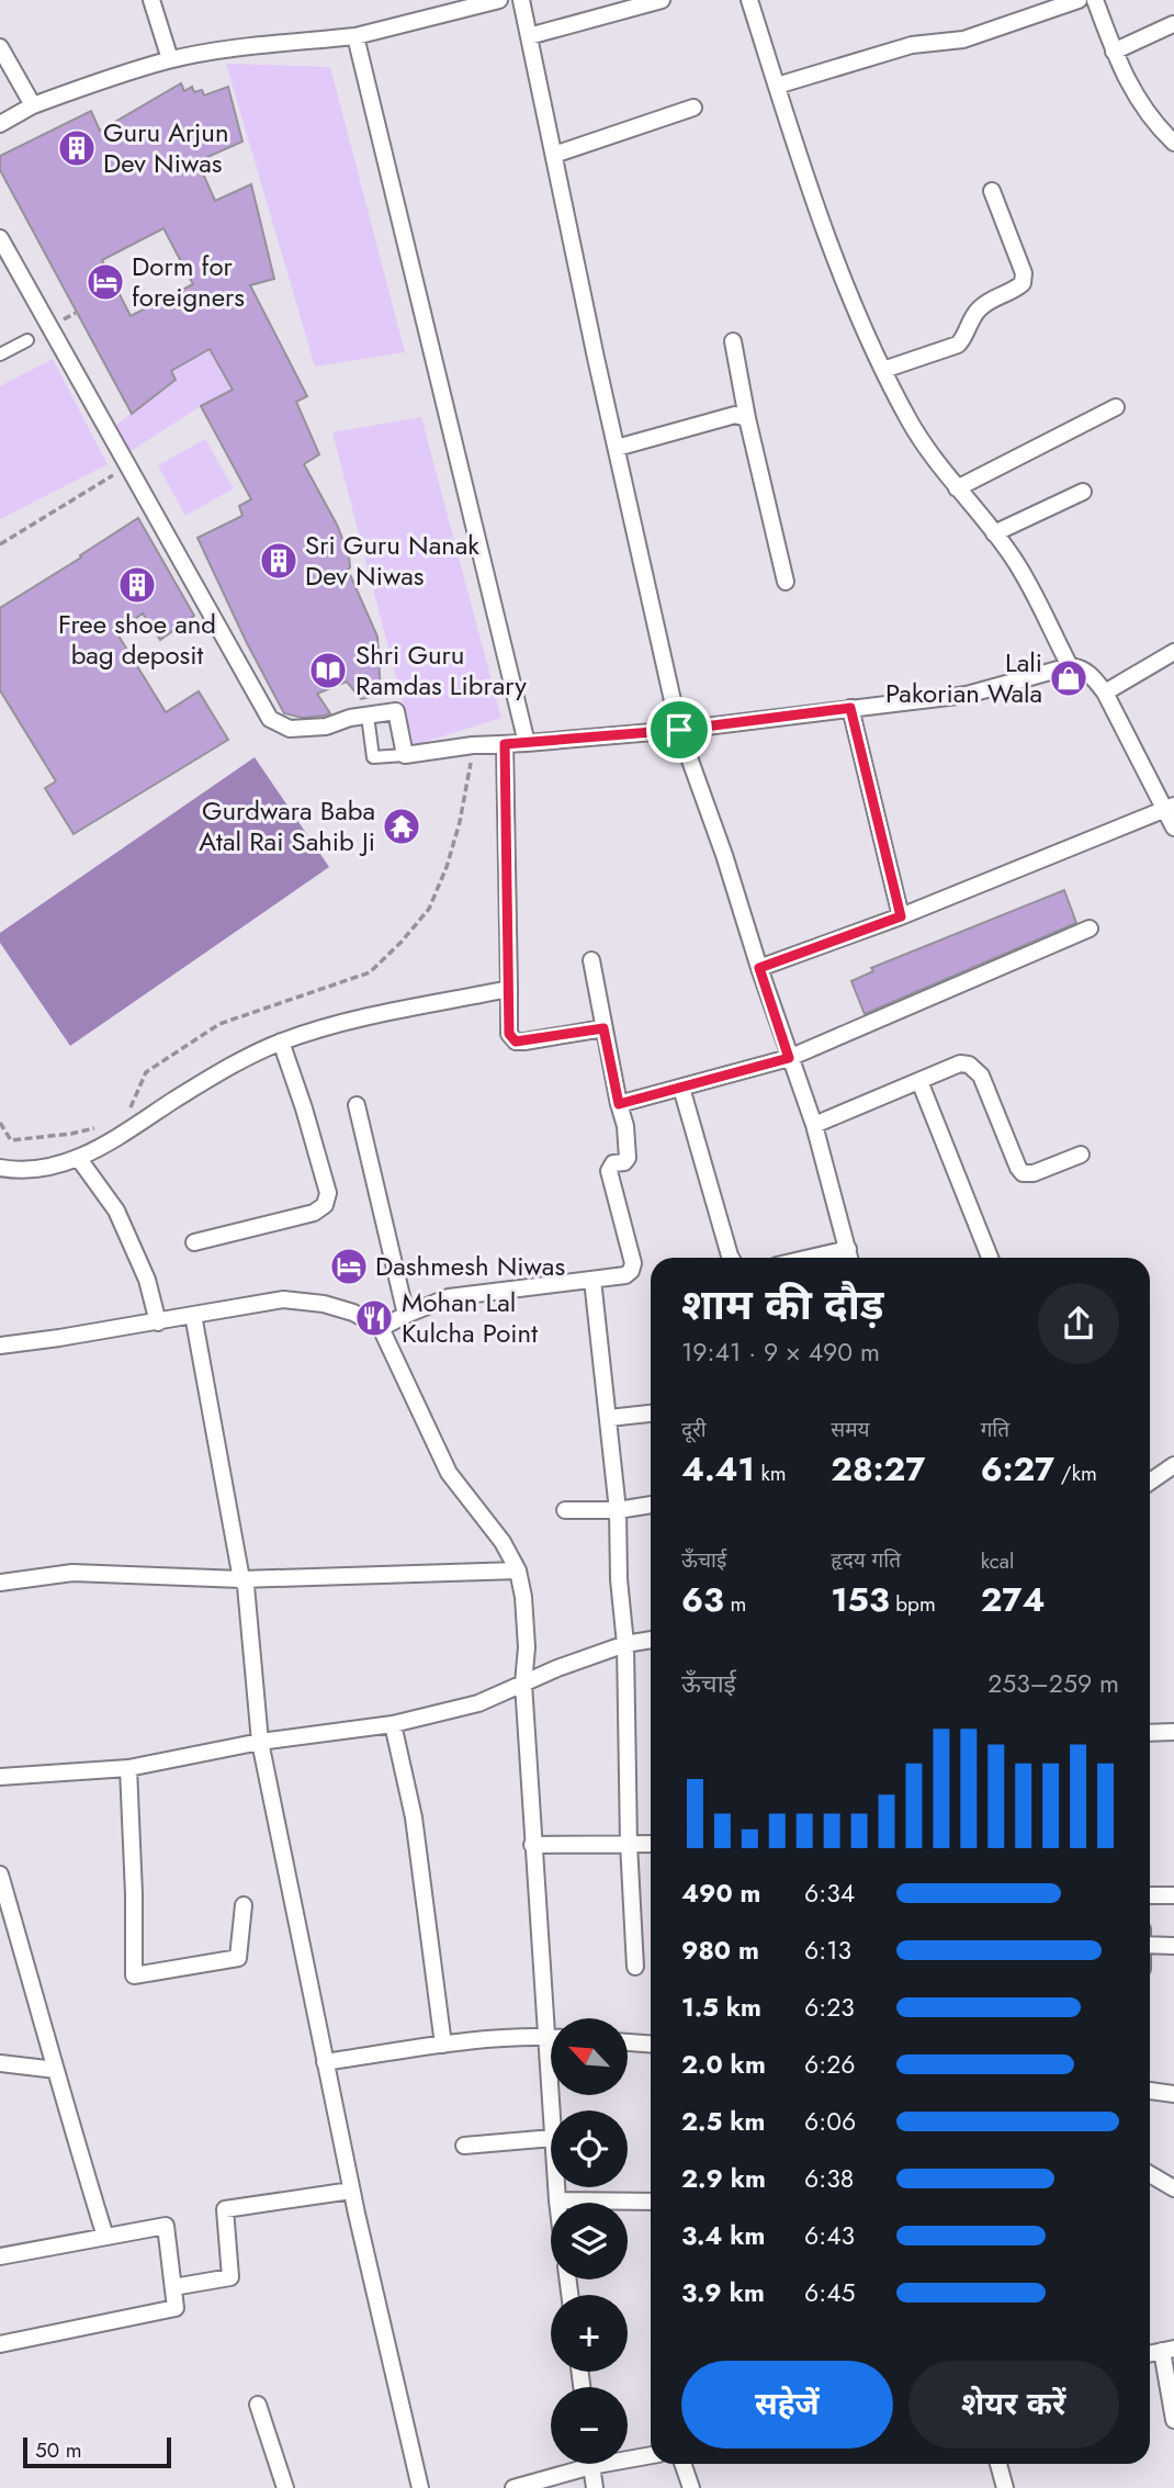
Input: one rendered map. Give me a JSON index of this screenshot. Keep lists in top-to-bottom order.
{
  "places": {
    "building": ["Guru Arjun Dev Niwas", "Sri Guru Nanak Dev Niwas", "Free shoe and bag deposit"],
    "hotel": ["Dorm for foreigners", "Dashmesh Niwas"],
    "library": ["Shri Guru Ramdas Library"],
    "shop": ["Lali Pakorian Wala"],
    "temple": ["Gurdwara Baba Atal Rai Sahib Ji"],
    "restaurant": ["Mohan Lal Kulcha Point"]
  },
  "scale_bar": "50 m",
  "north": "top left",
  "page": {
    "heading": ["शाम की दौड़", "19:41 · 9 × 490 m"],
    "stats": [
      ["दूरी", "4.41 km"],
      ["समय", "28:27"],
      ["गति", "6:27 /km"],
      ["ऊँचाई", "63 m"],
      ["हृदय गति", "153 bpm"],
      ["kcal", "274"]
    ],
    "chart": ["ऊँचाई", "253–259 m"],
    "list": [
      {
        "name": "490 m",
        "note": "6:34"
      },
      {
        "name": "980 m",
        "note": "6:13"
      },
      {
        "name": "1.5 km",
        "note": "6:23"
      },
      {
        "name": "2.0 km",
        "note": "6:26"
      },
      {
        "name": "2.5 km",
        "note": "6:06"
      },
      {
        "name": "2.9 km",
        "note": "6:38"
      },
      {
        "name": "3.4 km",
        "note": "6:43"
      },
      {
        "name": "3.9 km",
        "note": "6:45"
      }
    ],
    "map_buttons": ["+", "−"],
    "buttons": ["सहेजें", "शेयर करें"],
    "scale": "50 m"
  }
}
